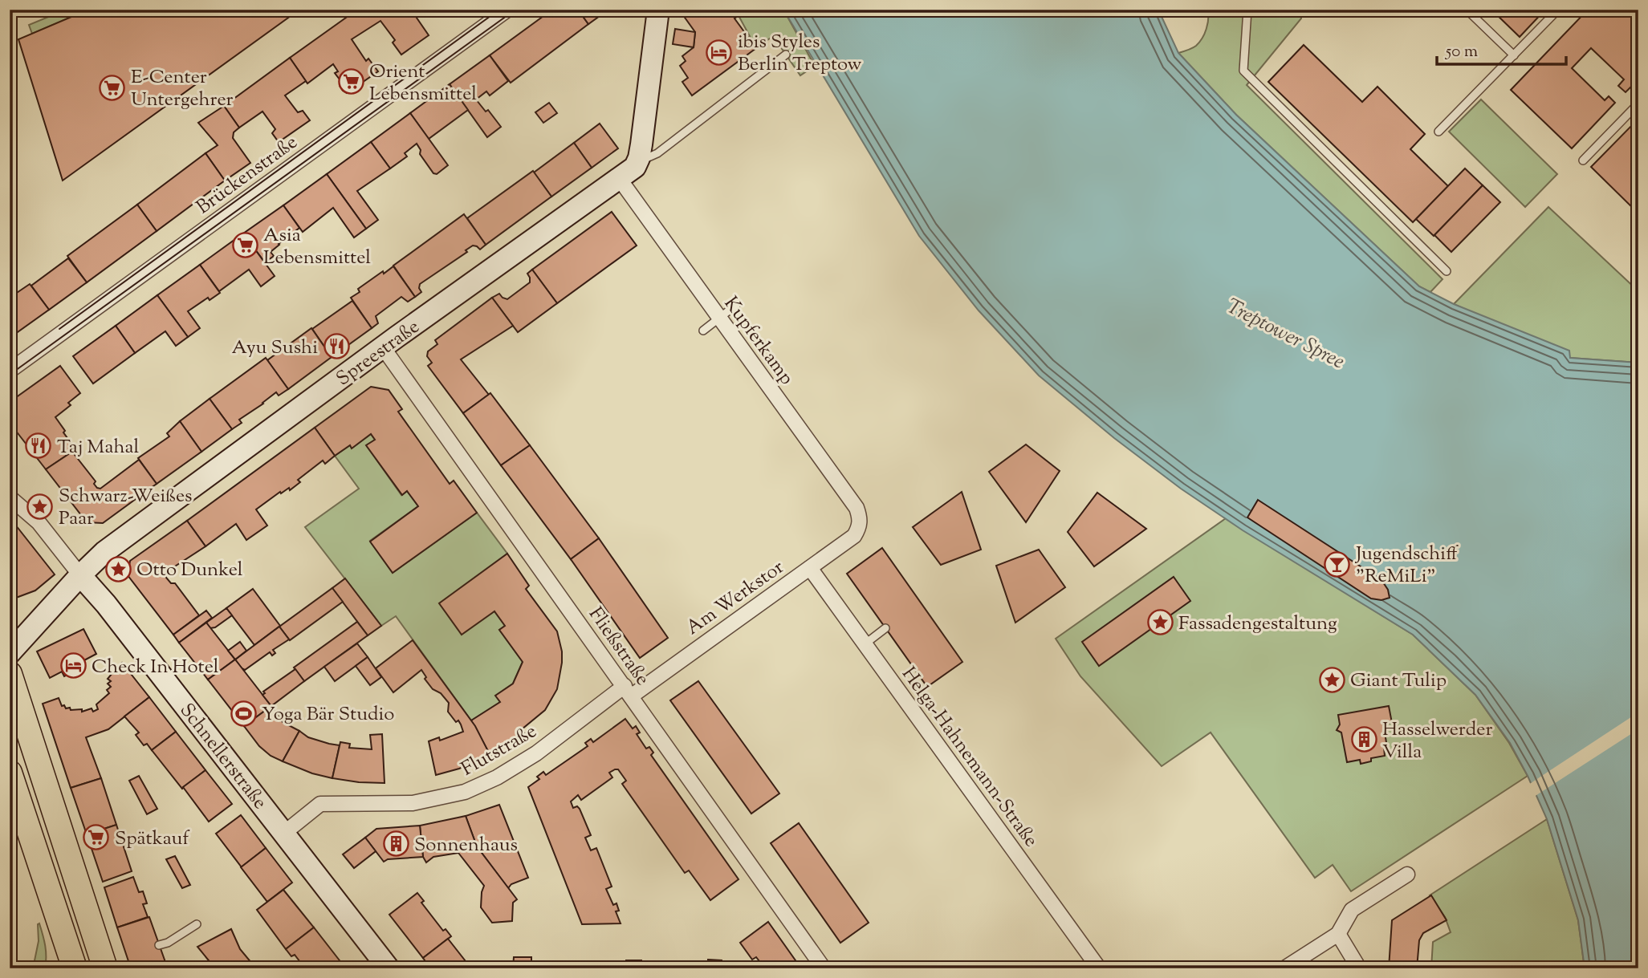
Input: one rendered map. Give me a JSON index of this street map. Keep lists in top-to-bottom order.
{
  "streets": {
    "main road": ["Spreestraße", "Schnellerstraße"],
    "street": [
      "Brückenstraße",
      "Kupferkamp",
      "Am Werkstor",
      "Fließstraße",
      "Flutstraße",
      "Helga-Hahnemann-Straße"
    ]
  },
  "crossings": [
    ["Kupferkamp", "Spreestraße"],
    ["Kupferkamp", "Am Werkstor"],
    ["Spreestraße", "Fließstraße"],
    ["Spreestraße", "Schnellerstraße"],
    ["Am Werkstor", "Fließstraße"],
    ["Am Werkstor", "Flutstraße"],
    ["Am Werkstor", "Helga-Hahnemann-Straße"],
    ["Fließstraße", "Flutstraße"],
    ["Flutstraße", "Schnellerstraße"]
  ],
  "water": ["Treptower Spree"],
  "places": {
    "hotel": ["ibis Styles Berlin Treptow", "Check In Hotel"],
    "supermarket": [
      "Orient Lebensmittel",
      "E-Center Untergehrer",
      "Asia Lebensmittel",
      "Spätkauf"
    ],
    "restaurant": ["Ayu Sushi", "Taj Mahal"],
    "place": [
      "Schwarz-Weißes Paar",
      "Otto Dunkel",
      "Fassadengestaltung",
      "Giant Tulip"
    ],
    "bar": ["Jugendschiff \"ReMiLi\""],
    "sports": ["Yoga Bär Studio"],
    "building": ["Hasselwerder Villa", "Sonnenhaus"]
  },
  "scale_bar": "50 m"
}
